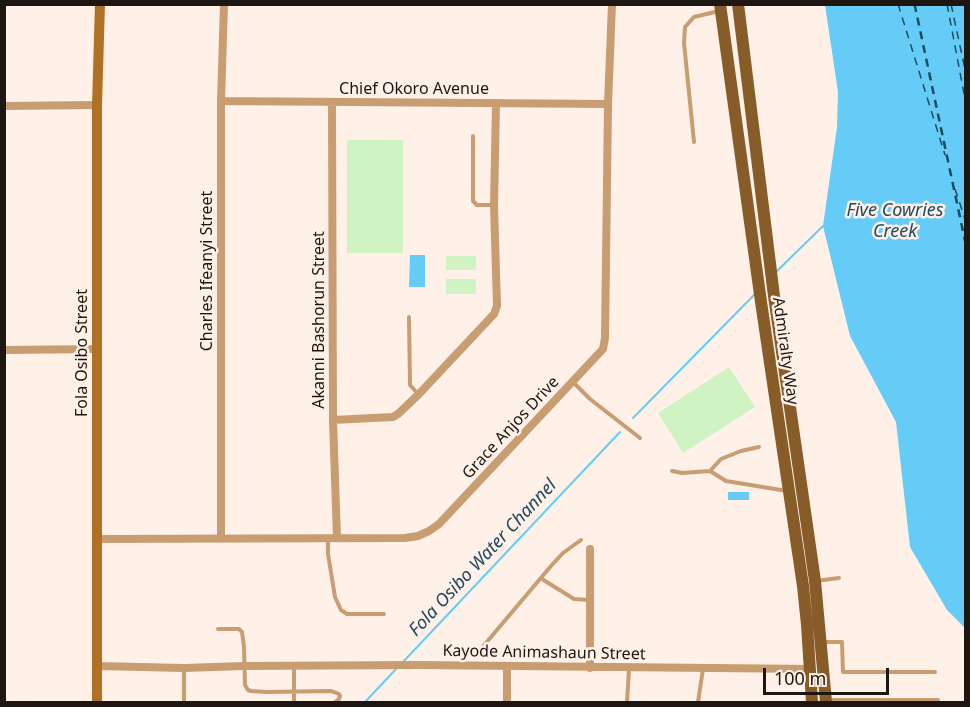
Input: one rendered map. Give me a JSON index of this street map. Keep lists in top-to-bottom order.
{
  "streets": {
    "main road": ["Admiralty Way"],
    "street": [
      "Chief Okoro Avenue",
      "Charles Ifeanyi Street",
      "Akanni Bashorun Street",
      "Fola Osibo Street",
      "Grace Anjos Drive",
      "Kayode Animashaun Street"
    ]
  },
  "crossings": [
    ["Chief Okoro Avenue", "Charles Ifeanyi Street"],
    ["Chief Okoro Avenue", "Akanni Bashorun Street"],
    ["Chief Okoro Avenue", "Grace Anjos Drive"],
    ["Charles Ifeanyi Street", "Grace Anjos Drive"],
    ["Akanni Bashorun Street", "Grace Anjos Drive"],
    ["Admiralty Way", "Kayode Animashaun Street"],
    ["Fola Osibo Street", "Grace Anjos Drive"],
    ["Fola Osibo Street", "Kayode Animashaun Street"]
  ],
  "water": ["Five Cowries Creek", "Fola Osibo Water Channel"],
  "scale_bar": "100 m"
}
